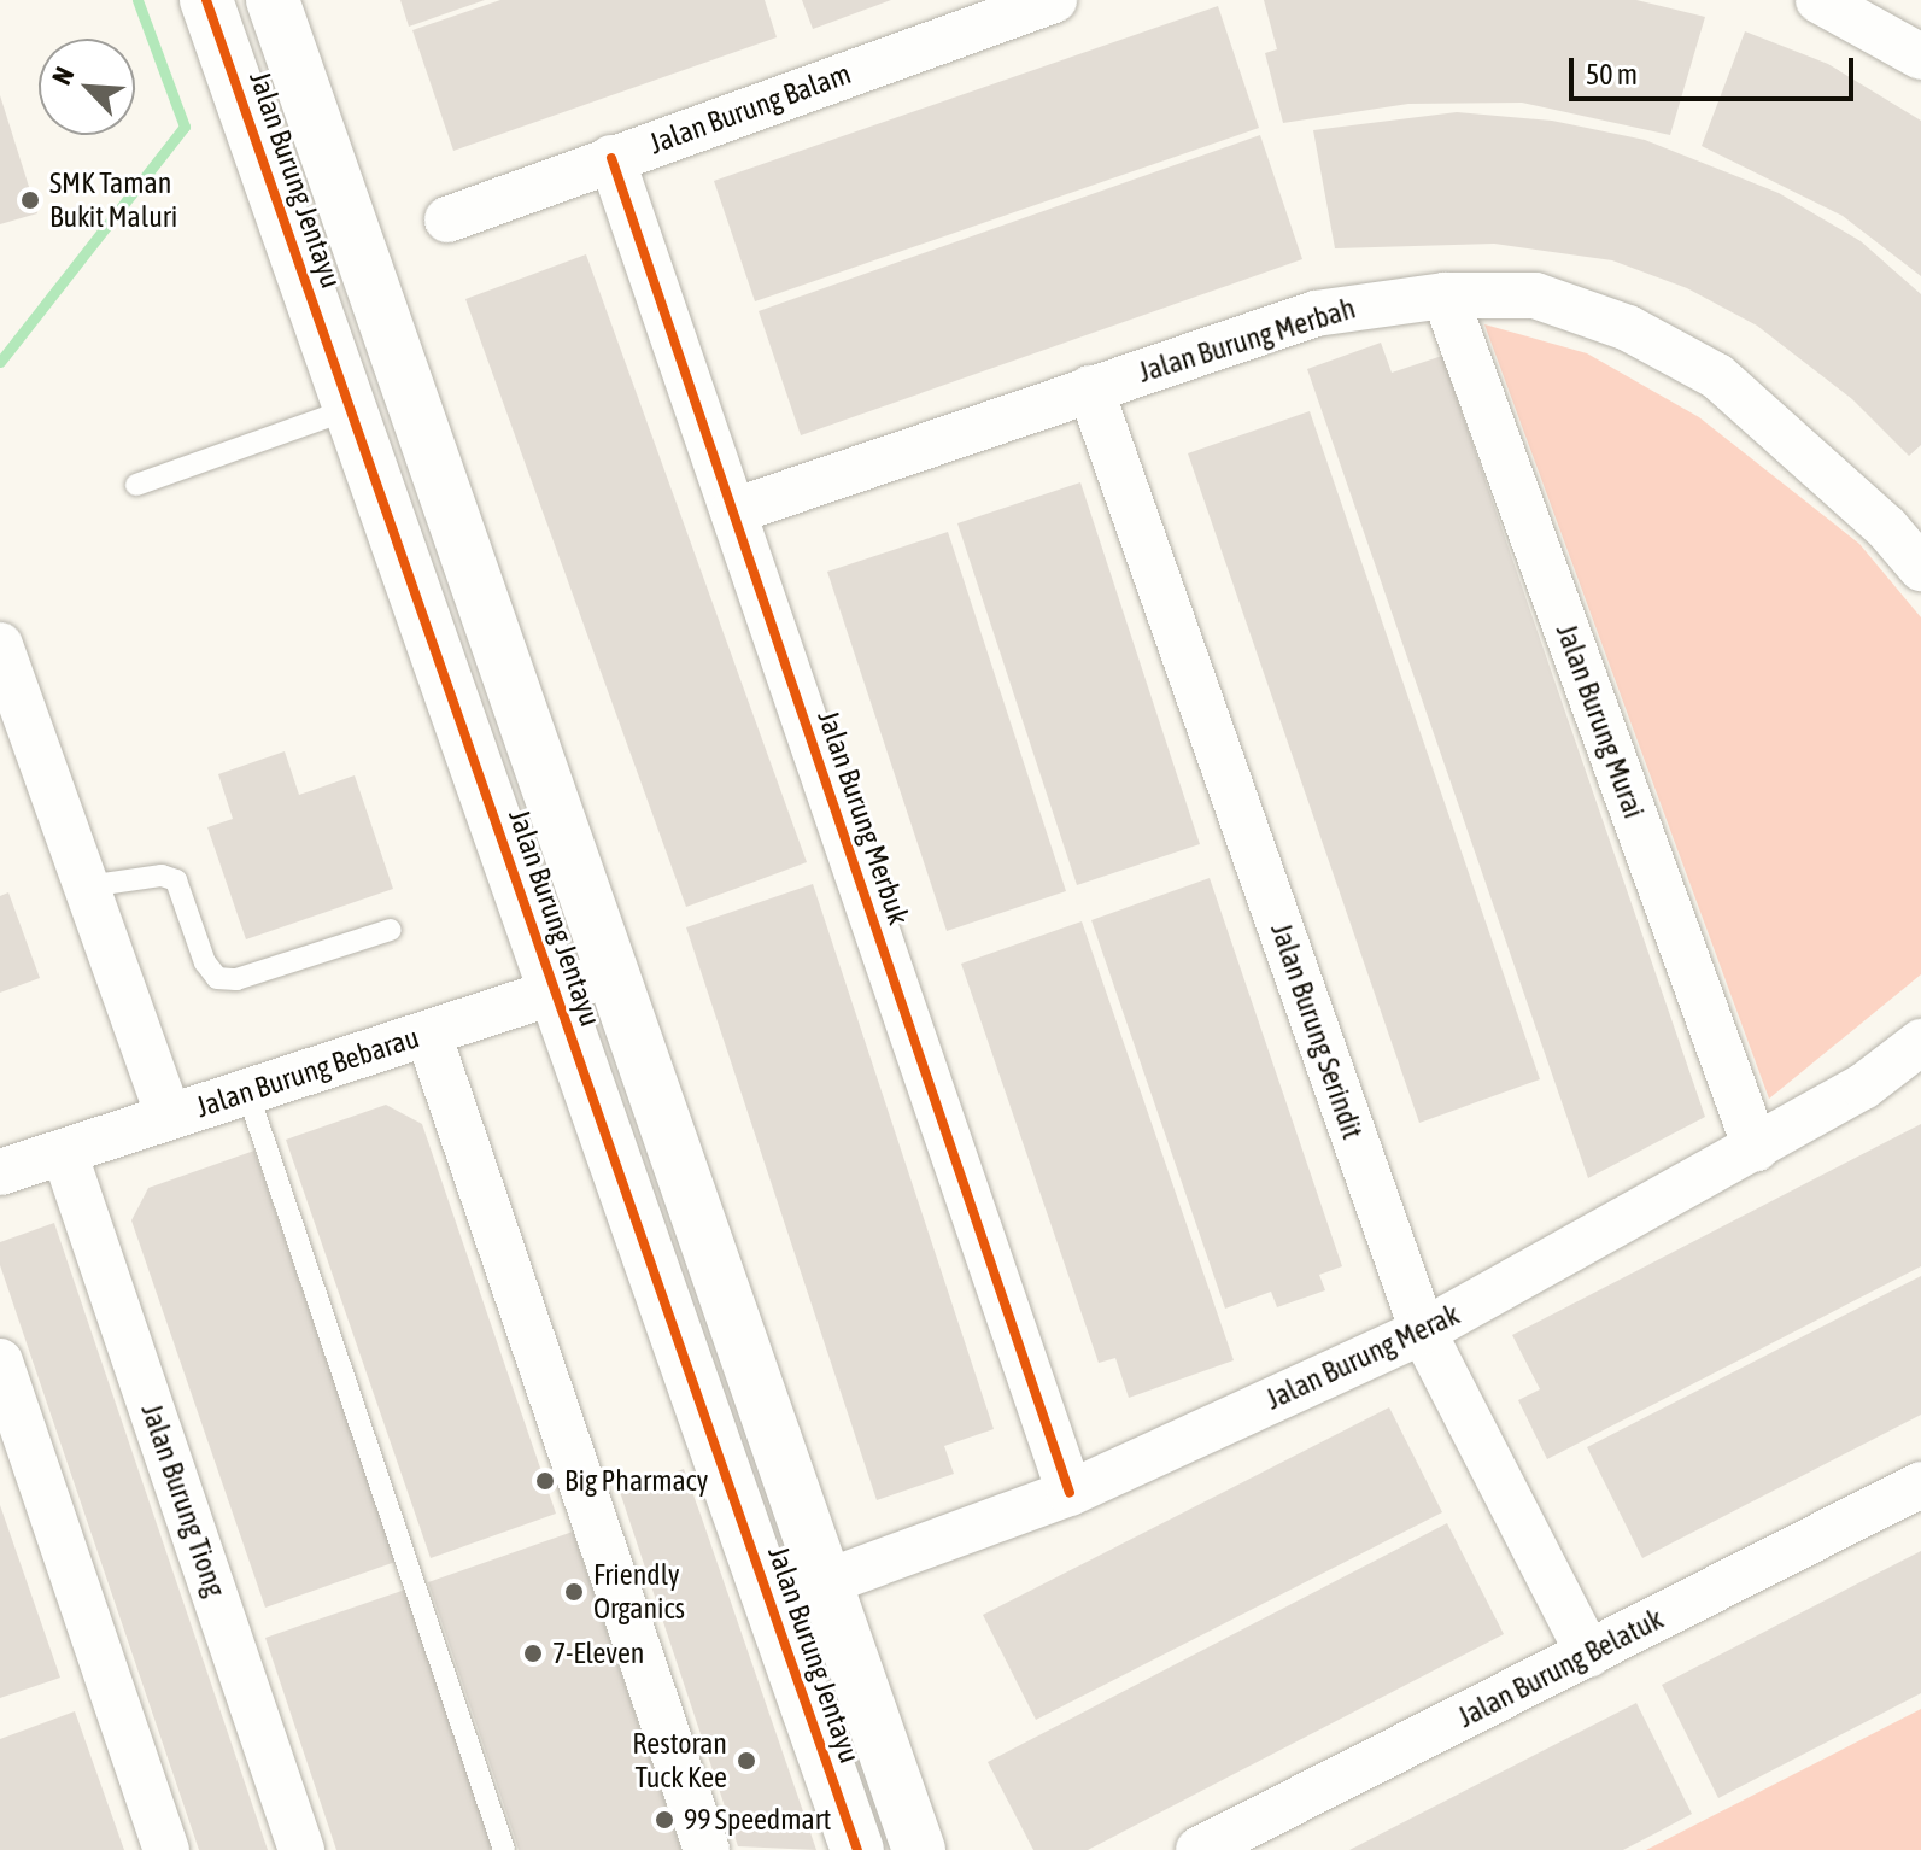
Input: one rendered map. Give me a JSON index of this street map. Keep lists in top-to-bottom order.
{
  "streets": {
    "street": [
      "Jalan Burung Balam",
      "Jalan Burung Jentayu",
      "Jalan Burung Merbah",
      "Jalan Burung Murai",
      "Jalan Burung Merbuk",
      "Jalan Burung Serindit",
      "Jalan Burung Bebarau",
      "Jalan Burung Merak",
      "Jalan Burung Tiong",
      "Jalan Burung Belatuk"
    ]
  },
  "crossings": [
    ["Jalan Burung Balam", "Jalan Burung Merbuk"],
    ["Jalan Burung Jentayu", "Jalan Burung Bebarau"],
    ["Jalan Burung Jentayu", "Jalan Burung Merak"],
    ["Jalan Burung Merbah", "Jalan Burung Murai"],
    ["Jalan Burung Merbah", "Jalan Burung Merbuk"],
    ["Jalan Burung Merbah", "Jalan Burung Serindit"],
    ["Jalan Burung Murai", "Jalan Burung Merak"],
    ["Jalan Burung Merbuk", "Jalan Burung Merak"],
    ["Jalan Burung Serindit", "Jalan Burung Merak"],
    ["Jalan Burung Serindit", "Jalan Burung Belatuk"],
    ["Jalan Burung Bebarau", "Jalan Burung Tiong"]
  ],
  "places": [
    "SMK Taman Bukit Maluri",
    "Big Pharmacy",
    "Friendly Organics",
    "7-Eleven",
    "Restoran Tuck Kee",
    "99 Speedmart"
  ],
  "scale_bar": "50 m",
  "north": "top left"
}
